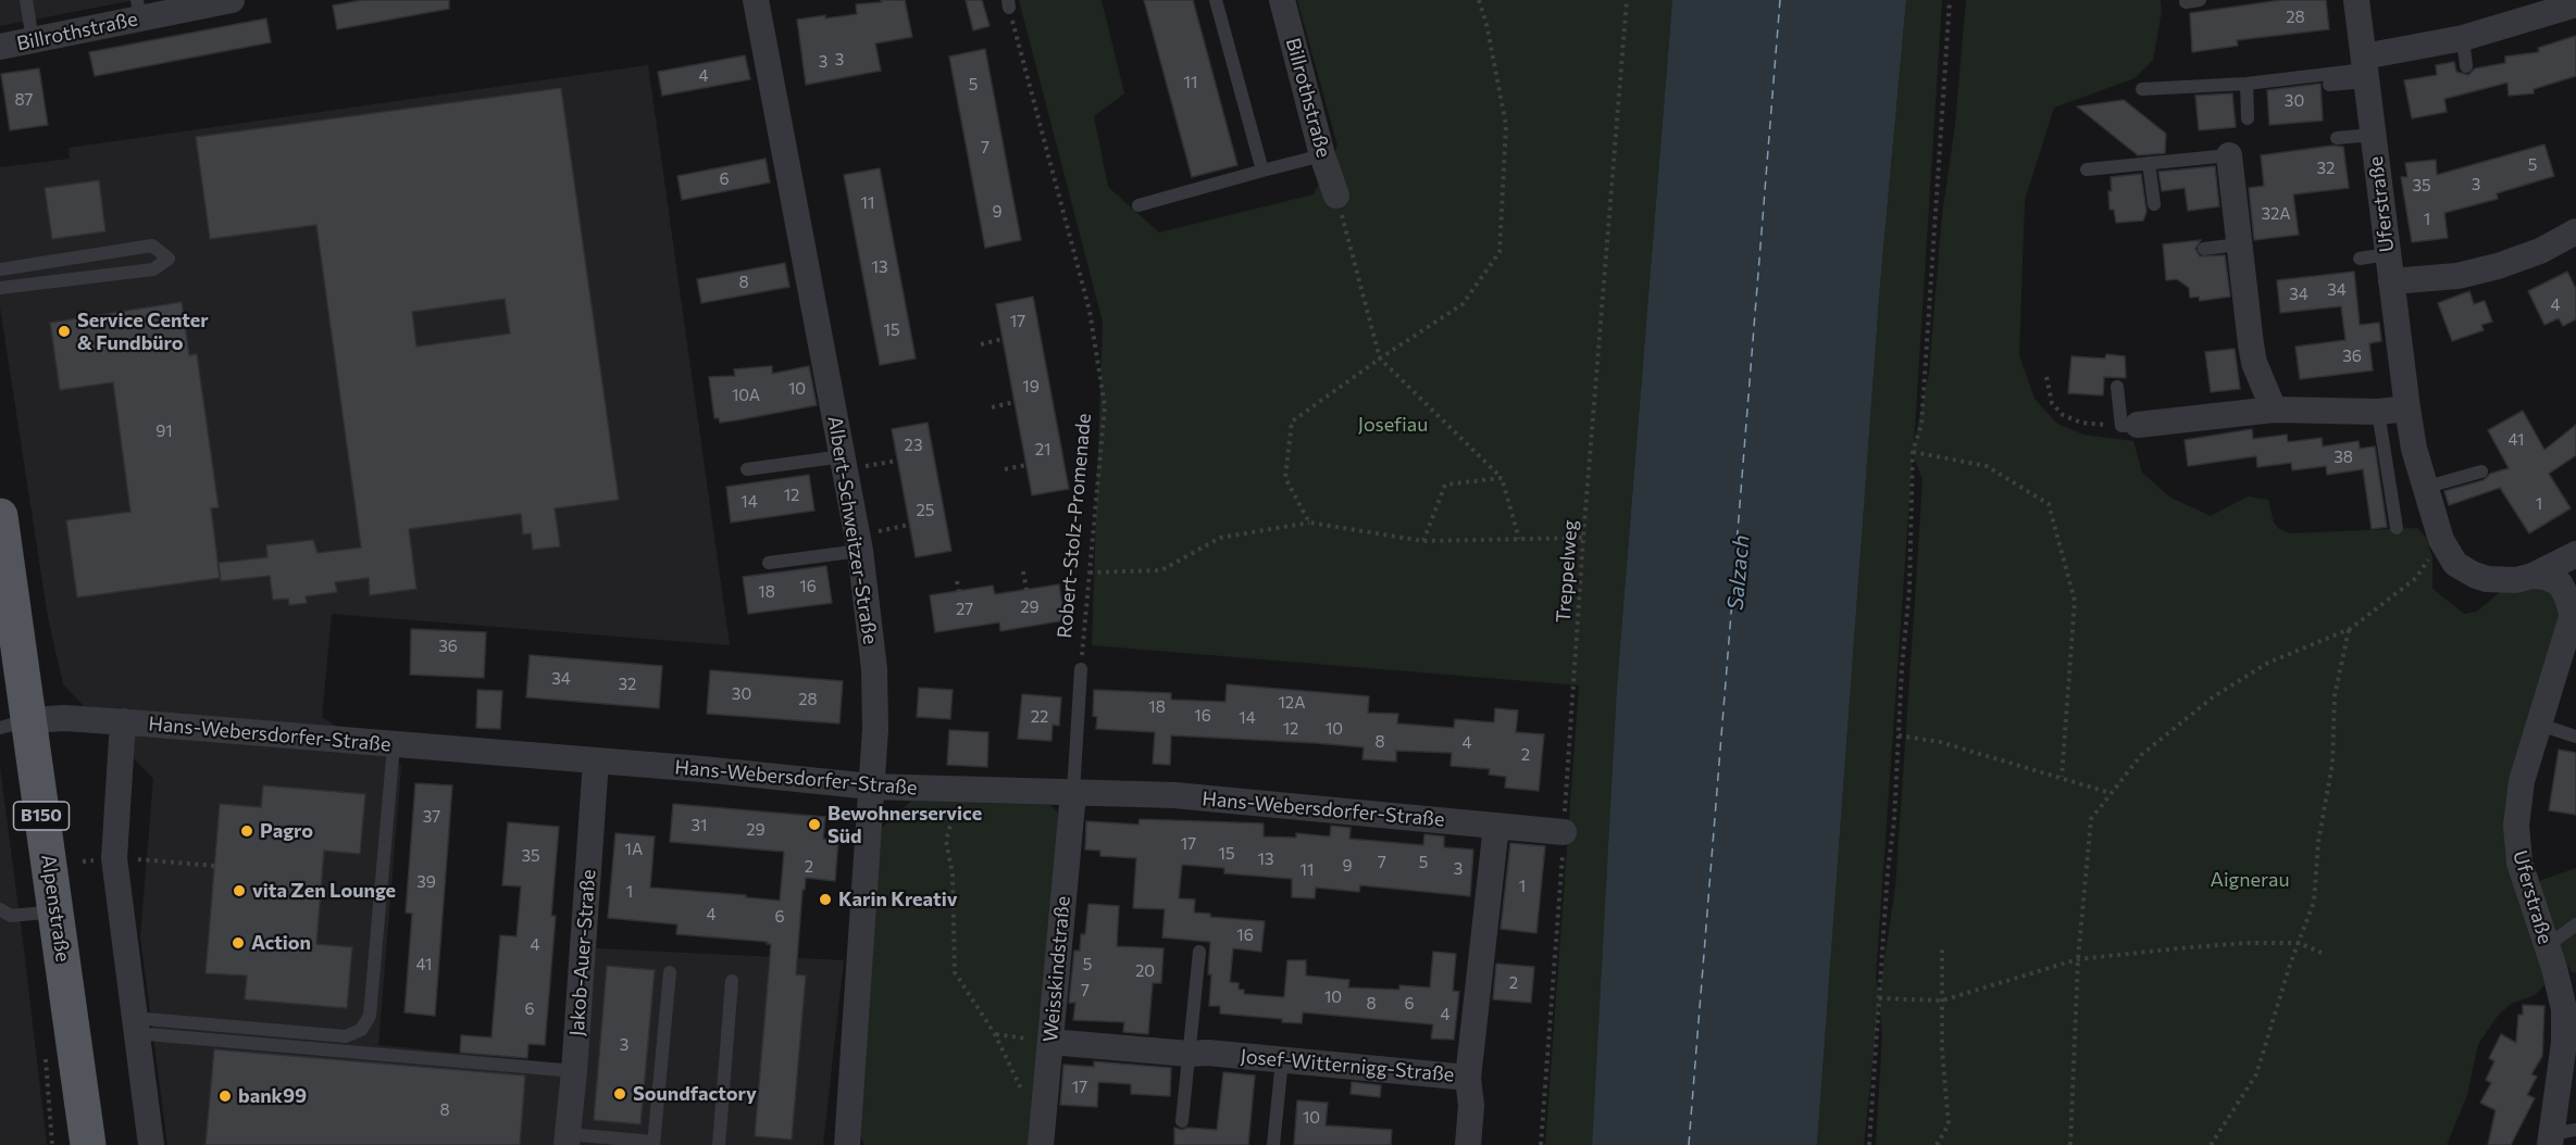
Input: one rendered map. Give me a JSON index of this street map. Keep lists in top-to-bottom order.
{
  "streets": {
    "main road": ["B150", "Alpenstraße"],
    "street": [
      "Billrothstraße",
      "Uferstraße",
      "Albert-Schweitzer-Straße",
      "Hans-Webersdorfer-Straße",
      "Jakob-Auer-Straße",
      "Weisskindstraße",
      "Josef-Witternigg-Straße"
    ],
    "path": ["Robert-Stolz-Promenade", "Treppelweg"]
  },
  "crossings": [
    ["Albert-Schweitzer-Straße", "Hans-Webersdorfer-Straße"],
    ["Treppelweg", "Hans-Webersdorfer-Straße"],
    ["Hans-Webersdorfer-Straße", "Alpenstraße"],
    ["Hans-Webersdorfer-Straße", "Jakob-Auer-Straße"],
    ["Hans-Webersdorfer-Straße", "Weisskindstraße"],
    ["Hans-Webersdorfer-Straße", "Josef-Witternigg-Straße"],
    ["Weisskindstraße", "Josef-Witternigg-Straße"]
  ],
  "water": ["Salzach"],
  "parks": ["Josefiau", "Aignerau"],
  "places": [
    "Service Center & Fundbüro",
    "Bewohnerservice Süd",
    "Pagro",
    "vita Zen Lounge",
    "Karin Kreativ",
    "Action",
    "Soundfactory",
    "bank99"
  ],
  "house_numbers": [
    "28",
    "3",
    "3",
    "4",
    "11",
    "5",
    "87",
    "30",
    "7",
    "5",
    "32",
    "6",
    "3",
    "35",
    "11",
    "9",
    "32A",
    "1",
    "13",
    "8",
    "34",
    "34",
    "4",
    "17",
    "15",
    "36",
    "19",
    "10",
    "10A",
    "91",
    "41",
    "23",
    "21",
    "38",
    "12",
    "14",
    "1",
    "25",
    "16",
    "18",
    "29",
    "27",
    "36",
    "34",
    "32",
    "30",
    "28",
    "12A",
    "18",
    "16",
    "22",
    "14",
    "12",
    "10",
    "8",
    "4",
    "2",
    "37",
    "31",
    "29",
    "17",
    "1A",
    "15",
    "35",
    "13",
    "7",
    "5",
    "9",
    "2",
    "3",
    "11",
    "39",
    "1",
    "1",
    "4",
    "6",
    "16",
    "4",
    "41",
    "5",
    "20",
    "2",
    "7",
    "10",
    "8",
    "6",
    "6",
    "4",
    "3",
    "17",
    "8",
    "10"
  ]
}
